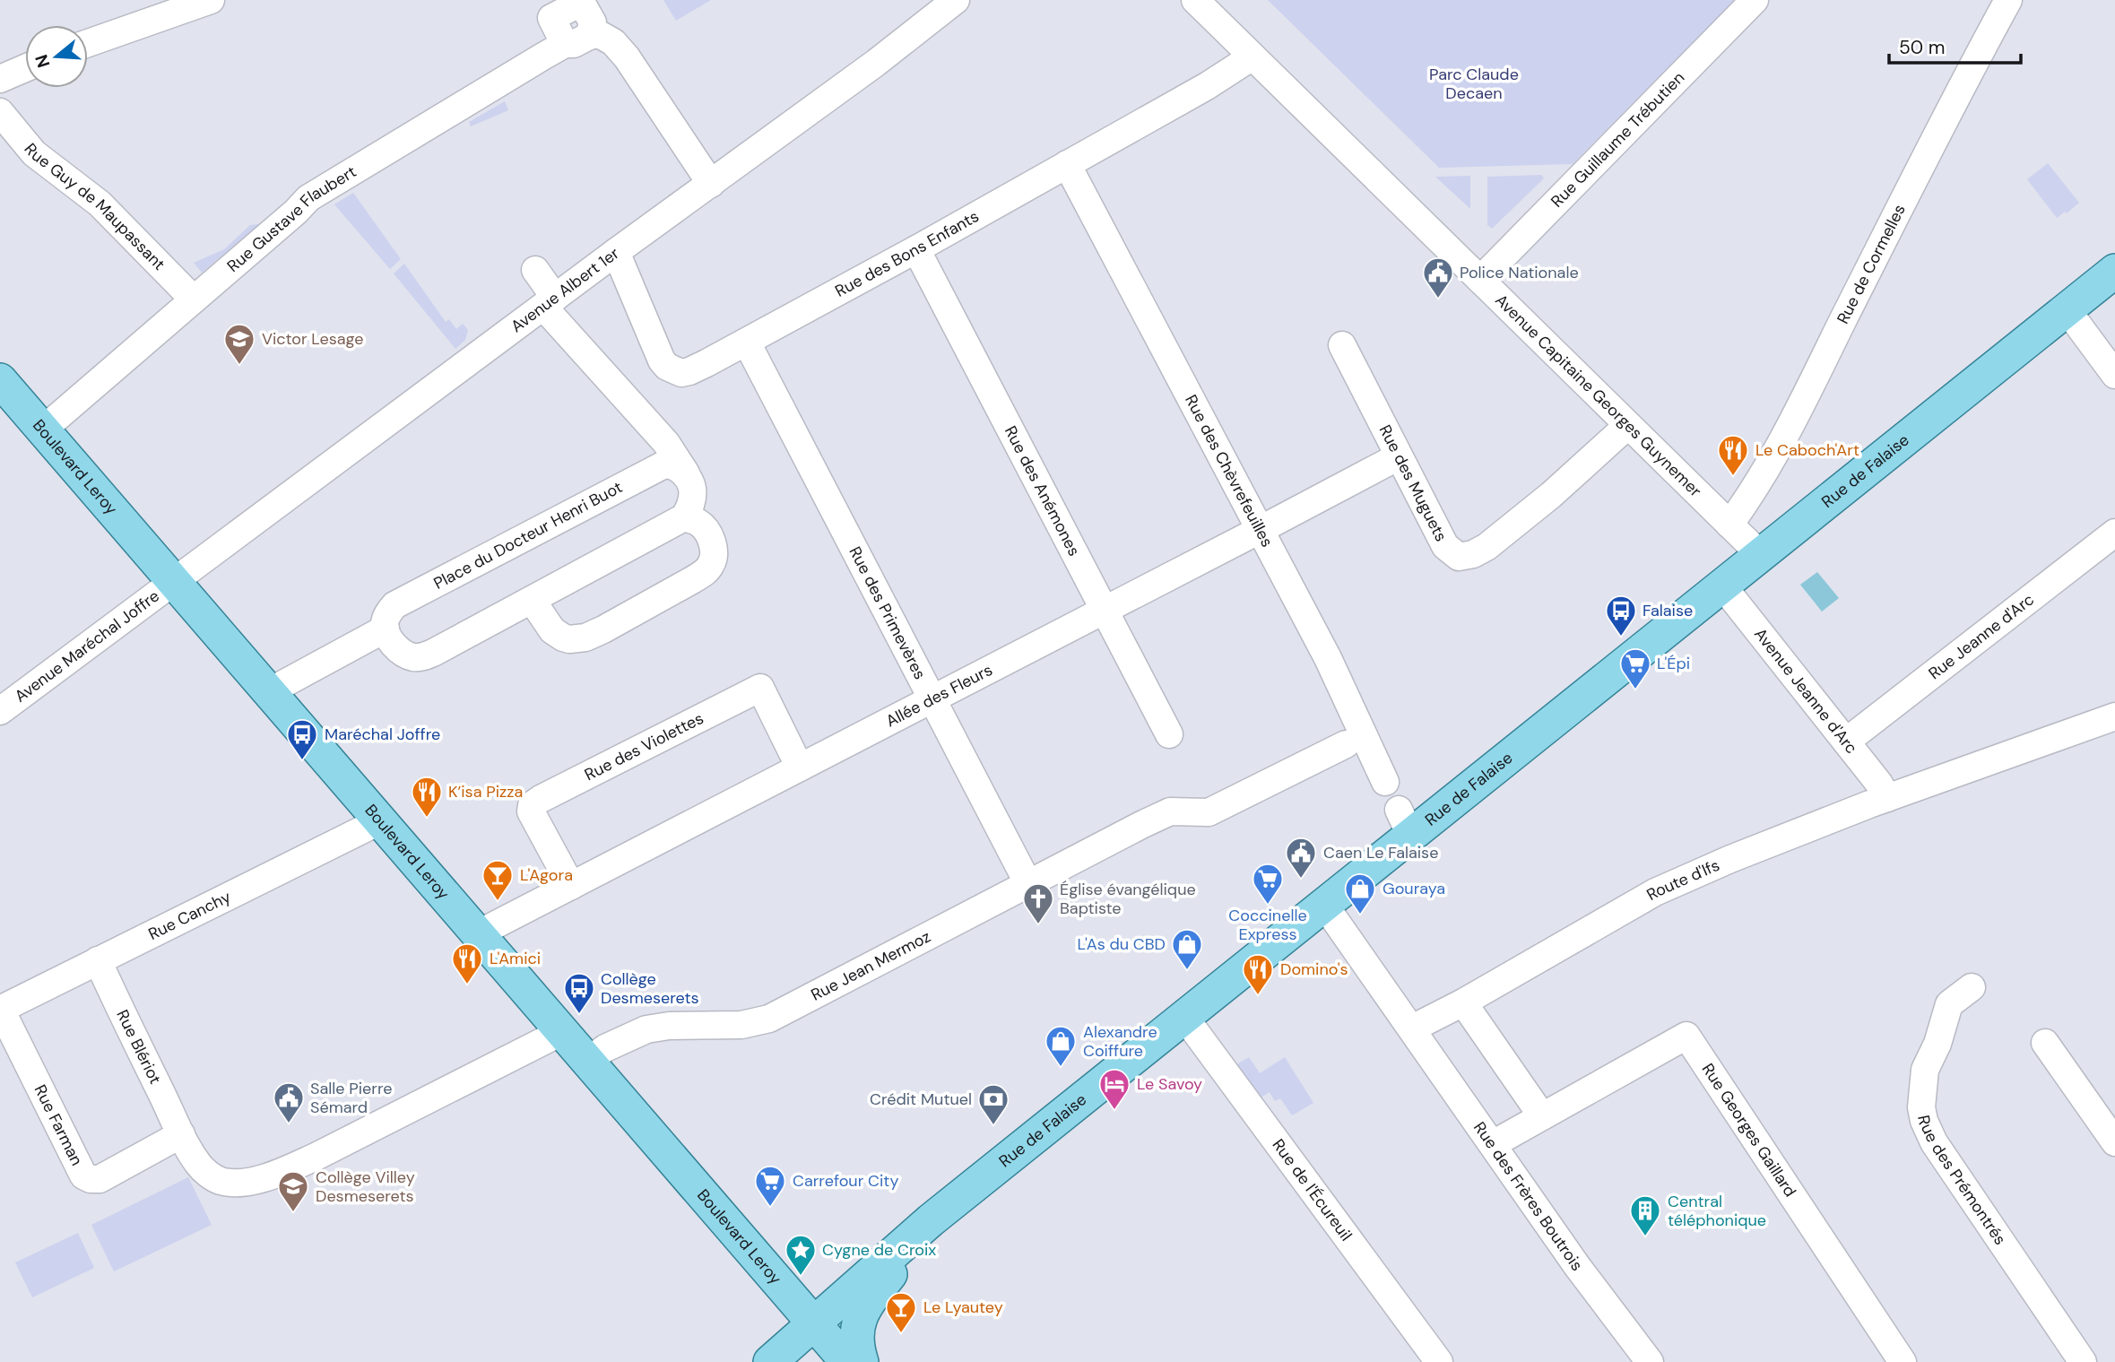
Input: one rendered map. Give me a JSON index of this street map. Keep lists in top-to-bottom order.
{
  "streets": {
    "main road": ["Boulevard Leroy", "Rue de Falaise"],
    "street": [
      "Rue Guillaume Trébutien",
      "Rue Guy de Maupassant",
      "Rue Gustave Flaubert",
      "Rue des Bons Enfants",
      "Rue de Cormelles",
      "Avenue Albert 1er",
      "Avenue Capitaine Georges Guynemer",
      "Rue des Chèvrefeuilles",
      "Rue des Muguets",
      "Rue des Anémones",
      "Place du Docteur Henri Buot",
      "Rue des Primevères",
      "Rue Jeanne d'Arc",
      "Avenue Maréchal Joffre",
      "Avenue Jeanne d'Arc",
      "Allée des Fleurs",
      "Rue des Violettes",
      "Route d'Ifs",
      "Rue Canchy",
      "Rue Jean Mermoz",
      "Rue Blériot",
      "Rue Farman",
      "Rue Georges Gaillard",
      "Rue des Prémontrés",
      "Rue de l'Écureuil",
      "Rue des Frères Boutrois"
    ]
  },
  "crossings": [
    ["Rue Guillaume Trébutien", "Avenue Capitaine Georges Guynemer"],
    ["Rue Guy de Maupassant", "Rue Gustave Flaubert"],
    ["Rue Gustave Flaubert", "Avenue Albert 1er"],
    ["Rue Gustave Flaubert", "Boulevard Leroy"],
    ["Rue des Bons Enfants", "Avenue Albert 1er"],
    ["Rue des Bons Enfants", "Avenue Capitaine Georges Guynemer"],
    ["Rue des Bons Enfants", "Rue des Chèvrefeuilles"],
    ["Rue des Bons Enfants", "Rue des Anémones"],
    ["Rue des Bons Enfants", "Rue des Primevères"],
    ["Rue de Cormelles", "Avenue Capitaine Georges Guynemer"],
    ["Avenue Albert 1er", "Boulevard Leroy"],
    ["Avenue Albert 1er", "Avenue Maréchal Joffre"],
    ["Avenue Capitaine Georges Guynemer", "Rue de Falaise"],
    ["Avenue Capitaine Georges Guynemer", "Rue des Muguets"],
    ["Boulevard Leroy", "Rue de Falaise"],
    ["Boulevard Leroy", "Avenue Maréchal Joffre"],
    ["Boulevard Leroy", "Allée des Fleurs"],
    ["Boulevard Leroy", "Rue Canchy"],
    ["Boulevard Leroy", "Rue Jean Mermoz"],
    ["Boulevard Leroy", "Rue Blériot"],
    ["Rue de Falaise", "Avenue Jeanne d'Arc"],
    ["Rue de Falaise", "Rue de l'Écureuil"],
    ["Rue des Chèvrefeuilles", "Allée des Fleurs"],
    ["Rue des Muguets", "Allée des Fleurs"],
    ["Rue des Anémones", "Allée des Fleurs"],
    ["Rue des Primevères", "Allée des Fleurs"],
    ["Rue des Primevères", "Rue Jean Mermoz"],
    ["Rue Jeanne d'Arc", "Avenue Jeanne d'Arc"],
    ["Avenue Jeanne d'Arc", "Route d'Ifs"],
    ["Allée des Fleurs", "Rue des Violettes"],
    ["Route d'Ifs", "Rue des Frères Boutrois"],
    ["Rue Canchy", "Rue Blériot"],
    ["Rue Canchy", "Rue Farman"],
    ["Rue Blériot", "Rue Farman"],
    ["Rue Georges Gaillard", "Rue des Frères Boutrois"]
  ],
  "parks": ["Parc Claude Decaen"],
  "places": {
    "public building": ["Police Nationale", "Caen Le Falaise", "Salle Pierre Sémard"],
    "school or university": ["Victor Lesage", "Collège Villey Desmeserets"],
    "restaurant": [
      "Le Caboch'Art",
      "K’isa Pizza",
      "L'Amici",
      "Domino's"
    ],
    "bus stop": ["Falaise", "Maréchal Joffre", "Collège Desmeserets"],
    "supermarket": ["L'Épi", "Coccinelle Express", "Carrefour City"],
    "bar": ["L'Agora", "Le Lyautey"],
    "shop": ["Gouraya", "L'As du CBD", "Alexandre Coiffure"],
    "church": ["Église évangélique Baptiste"],
    "hotel": ["Le Savoy"],
    "bank": ["Crédit Mutuel"],
    "building": ["Central téléphonique"],
    "place": ["Cygne de Croix"]
  },
  "scale_bar": "50 m",
  "north": "left"
}
